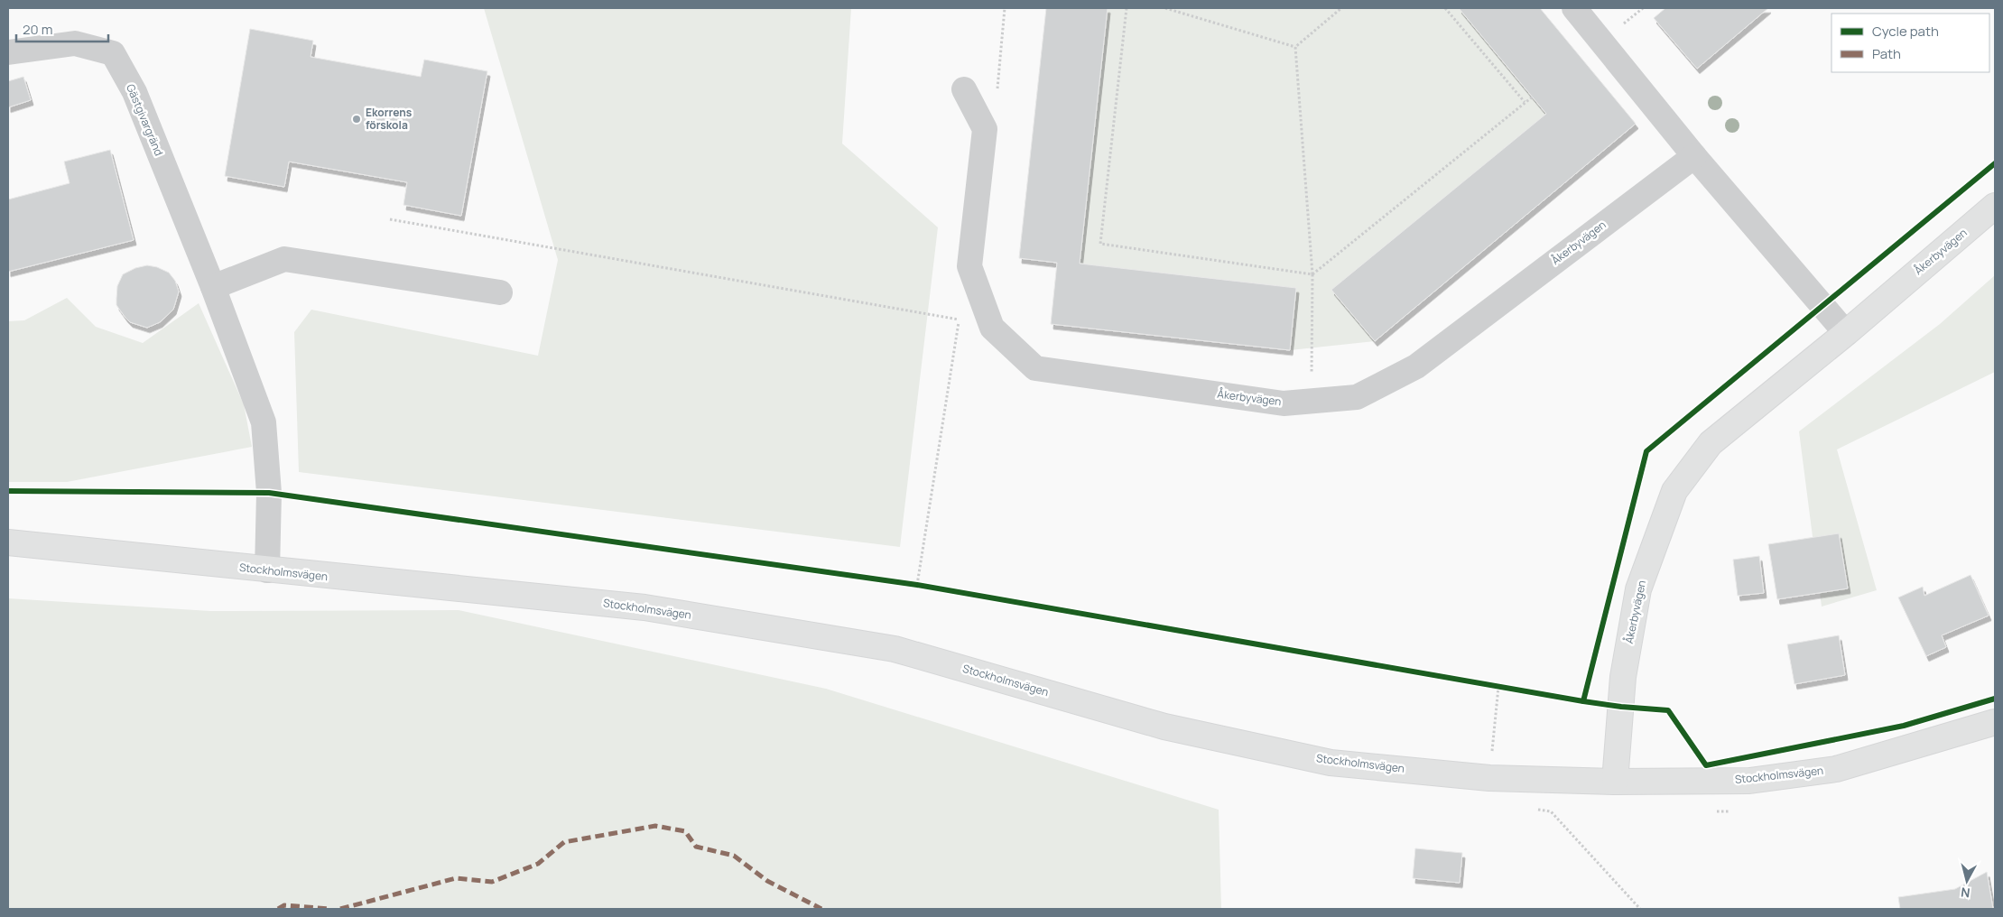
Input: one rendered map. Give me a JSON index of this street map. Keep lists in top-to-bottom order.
{
  "streets": {
    "main road": ["Åkerbyvägen", "Stockholmsvägen"],
    "street": ["Gästgivargränd"]
  },
  "crossings": [
    ["Gästgivargränd", "Stockholmsvägen"],
    ["Åkerbyvägen", "Stockholmsvägen"]
  ],
  "places": ["Ekorrens förskola"],
  "legend": ["Cycle path", "Path"],
  "scale_bar": "20 m",
  "north": "bottom"
}
